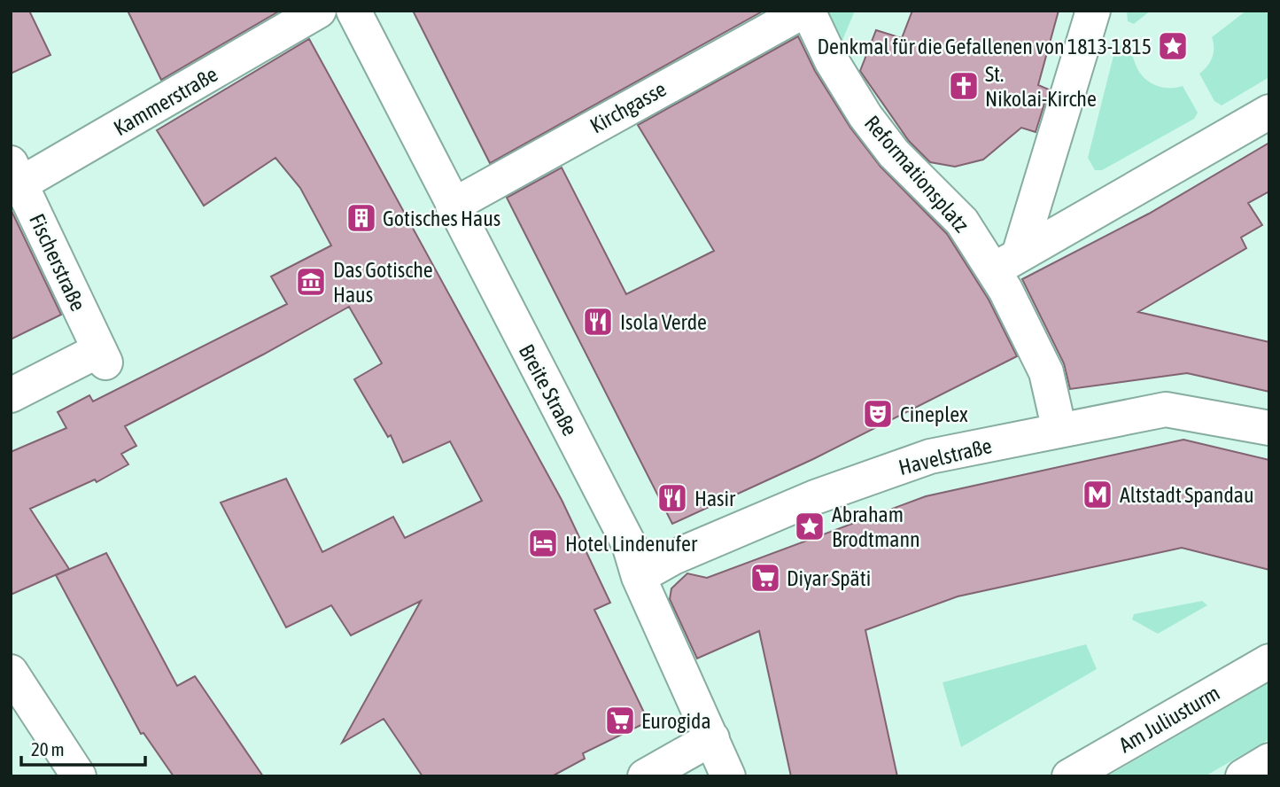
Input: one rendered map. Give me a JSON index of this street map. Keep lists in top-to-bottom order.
{
  "streets": {
    "street": [
      "Kammerstraße",
      "Kirchgasse",
      "Reformationsplatz",
      "Fischerstraße",
      "Breite Straße",
      "Havelstraße",
      "Am Juliusturm"
    ]
  },
  "crossings": [
    ["Kammerstraße", "Fischerstraße"],
    ["Kirchgasse", "Reformationsplatz"],
    ["Kirchgasse", "Breite Straße"],
    ["Reformationsplatz", "Havelstraße"],
    ["Breite Straße", "Havelstraße"]
  ],
  "places": {
    "place": ["Denkmal für die Gefallenen von 1813-1815", "Abraham Brodtmann"],
    "church": ["St. Nikolai-Kirche"],
    "building": ["Gotisches Haus"],
    "museum": ["Das Gotische Haus"],
    "restaurant": ["Isola Verde", "Hasir"],
    "theatre": ["Cineplex"],
    "metro station": ["Altstadt Spandau"],
    "hotel": ["Hotel Lindenufer"],
    "supermarket": ["Diyar Späti", "Eurogida"]
  },
  "scale_bar": "20 m"
}
